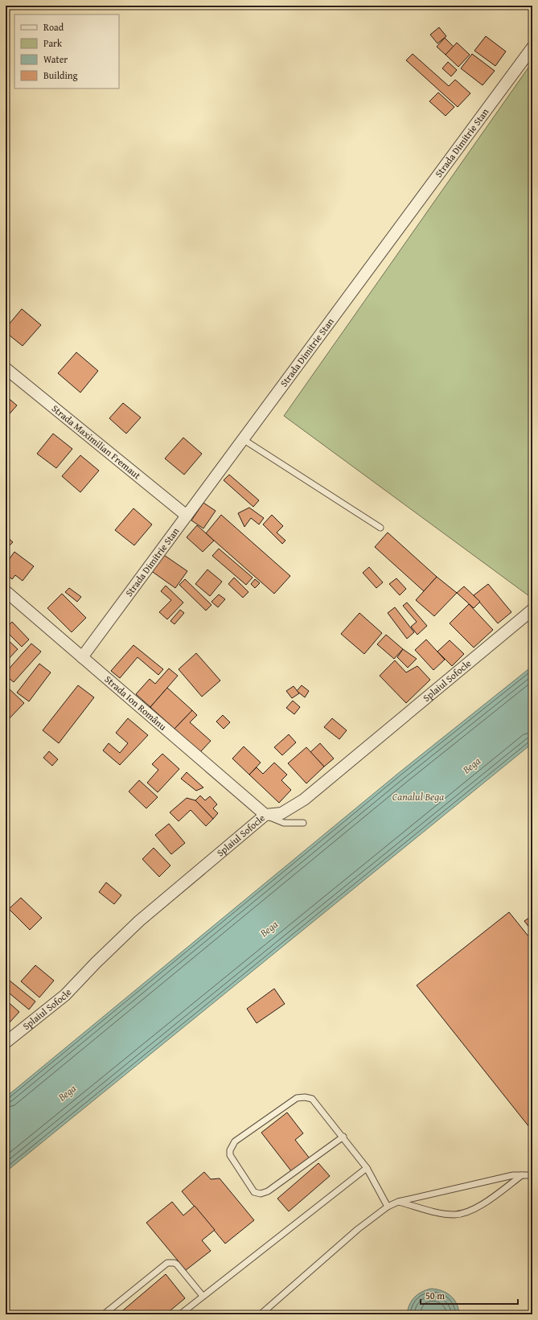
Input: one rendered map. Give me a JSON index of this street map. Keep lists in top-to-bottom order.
{
  "streets": {
    "street": [
      "Strada Dimitrie Stan",
      "Strada Maximilian Fremaut",
      "Splaiul Sofocle",
      "Strada Ion Românu"
    ]
  },
  "crossings": [
    ["Strada Dimitrie Stan", "Strada Maximilian Fremaut"],
    ["Strada Dimitrie Stan", "Strada Ion Românu"],
    ["Splaiul Sofocle", "Strada Ion Românu"]
  ],
  "water": ["Bega", "Canalul Bega"],
  "legend": [
    "Road",
    "Park",
    "Water",
    "Building"
  ],
  "scale_bar": "50 m"
}
